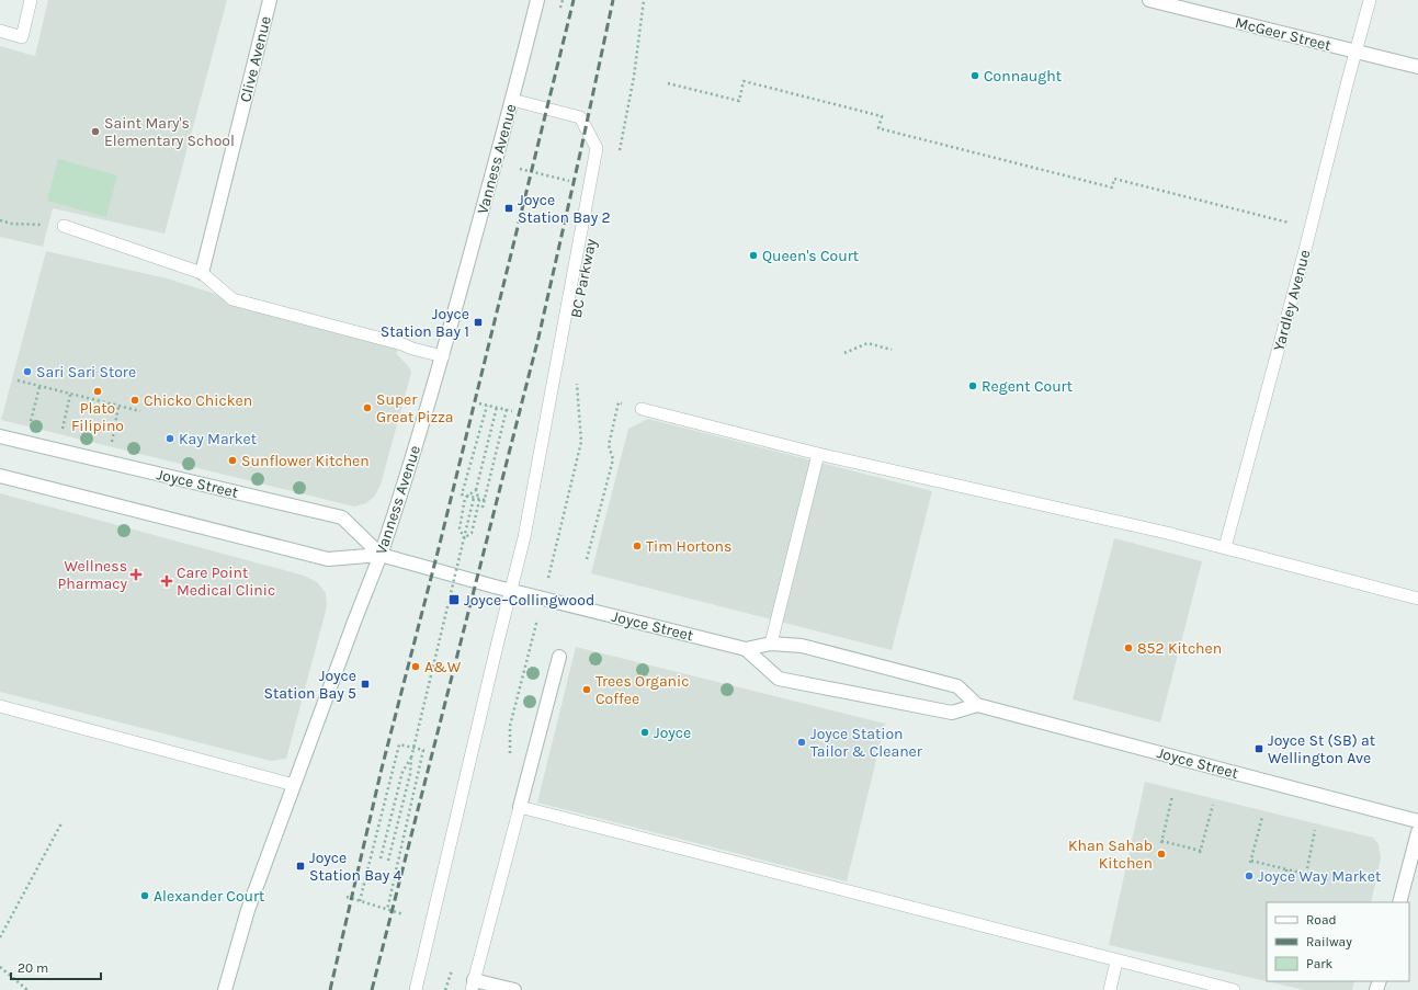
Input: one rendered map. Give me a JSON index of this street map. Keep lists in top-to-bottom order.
{
  "streets": {
    "main road": [
      "McGeer Street",
      "Clive Avenue",
      "Vanness Avenue",
      "Joyce Street"
    ],
    "lane": ["Yardley Avenue"]
  },
  "crossings": [
    ["McGeer Street", "Yardley Avenue"],
    ["Vanness Avenue", "Joyce Street"]
  ],
  "places": {
    "other": [
      "Connaught",
      "Saint Mary's Elementary School",
      "Queen's Court",
      "Sari Sari Store",
      "Regent Court",
      "Plato Filipino",
      "Chicko Chicken",
      "Super Great Pizza",
      "Kay Market",
      "Sunflower Kitchen",
      "Tim Hortons",
      "852 Kitchen",
      "A&W",
      "Trees Organic Coffee",
      "Joyce",
      "Joyce Station Tailor & Cleaner",
      "Khan Sahab Kitchen",
      "Joyce Way Market",
      "Alexander Court"
    ],
    "transit": [
      "Joyce Station Bay 2",
      "Joyce Station Bay 1",
      "Joyce–Collingwood",
      "Joyce Station Bay 5",
      "Joyce St (SB) at Wellington Ave",
      "Joyce Station Bay 4"
    ],
    "health": ["Wellness Pharmacy", "Care Point Medical Clinic"]
  },
  "legend": ["Road", "Railway", "Park"],
  "scale_bar": "20 m"
}
